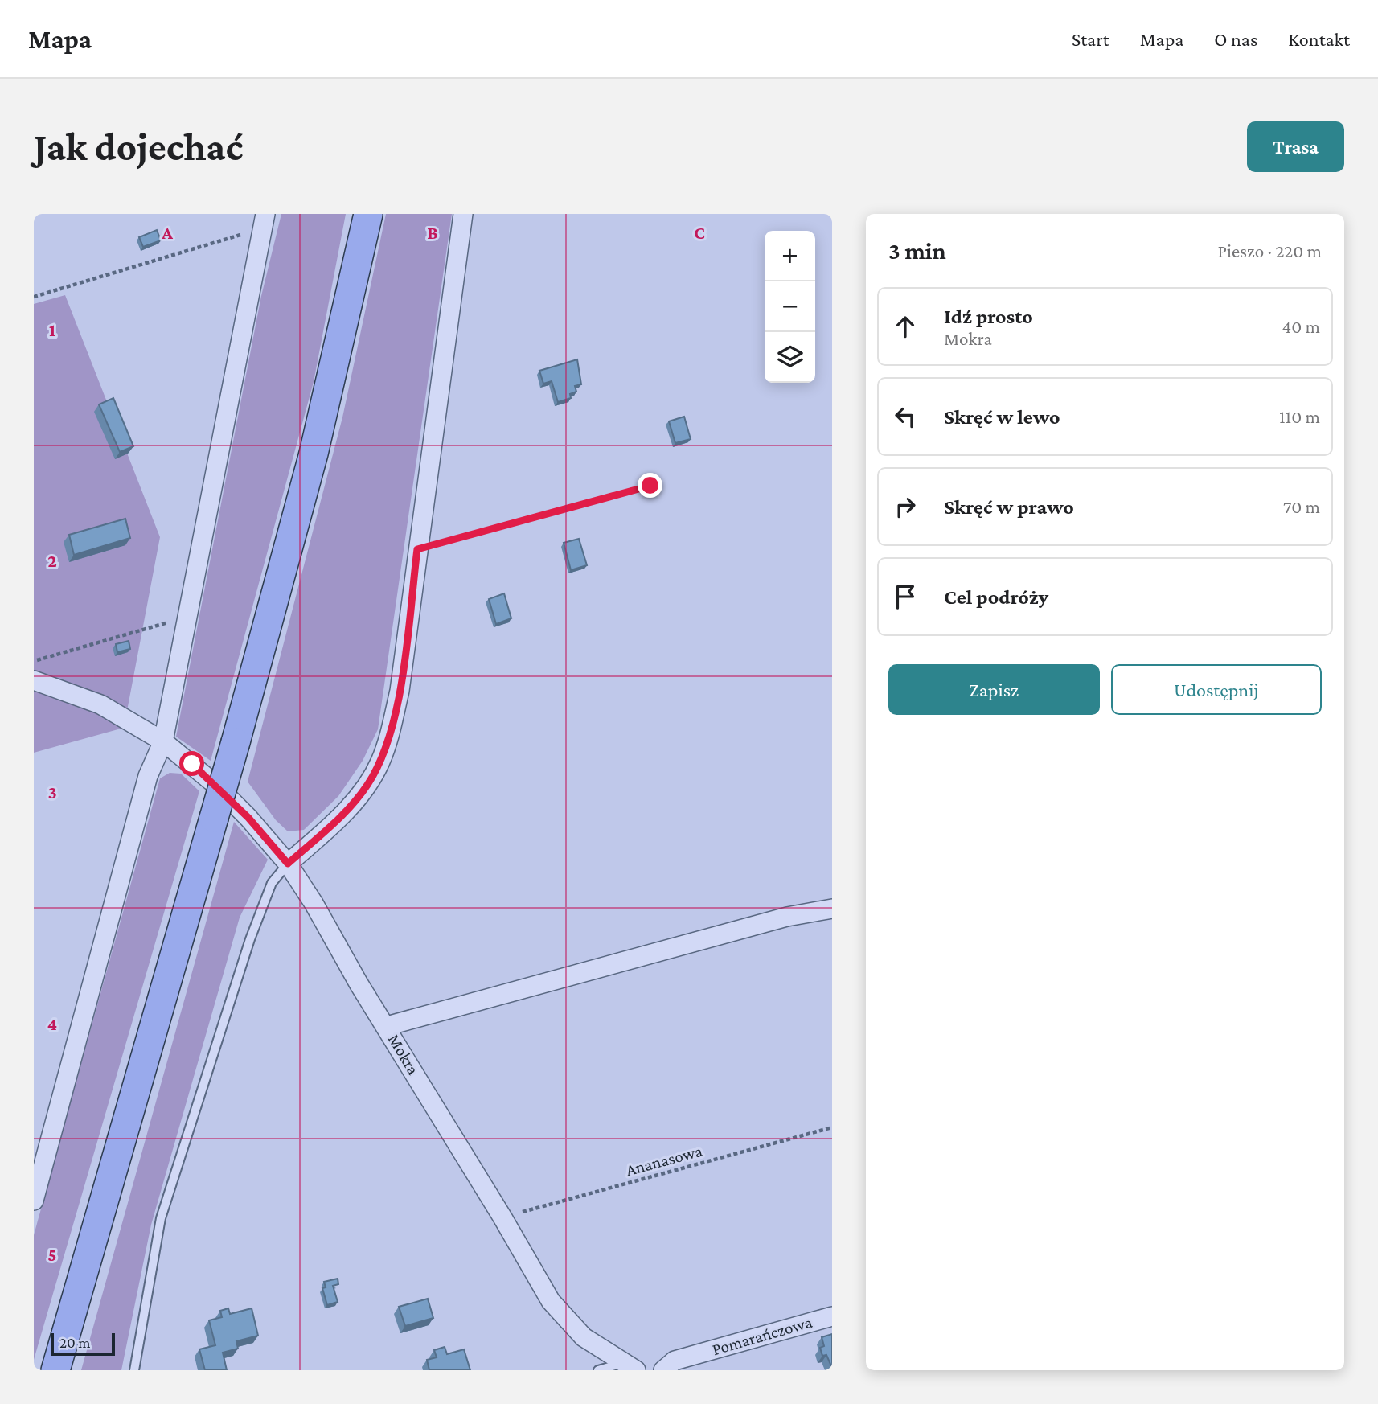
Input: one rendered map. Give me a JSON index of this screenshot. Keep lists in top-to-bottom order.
{
  "streets": {
    "street": ["Mokra", "Pomarańczowa"],
    "path": ["Ananasowa"]
  },
  "crossings": [
    ["Mokra", "Ananasowa"]
  ],
  "scale_bar": "20 m",
  "page": {
    "header": "Mapa",
    "nav": [
      "Start",
      "Mapa",
      "O nas",
      "Kontakt"
    ],
    "buttons": [
      "Trasa",
      ["Zapisz", "Udostępnij"]
    ],
    "title": "Jak dojechać",
    "heading": ["3 min", "Pieszo · 220 m"],
    "map_buttons": ["+", "−"],
    "list": [
      ["Idź prosto", "Mokra", "40 m"],
      ["Skręć w lewo", "110 m"],
      ["Skręć w prawo", "70 m"],
      "Cel podróży"
    ],
    "scale": "20 m"
  },
  "grid": {
    "columns": ["A", "B", "C"],
    "rows": [
      "1",
      "2",
      "3",
      "4",
      "5"
    ]
  }
}
